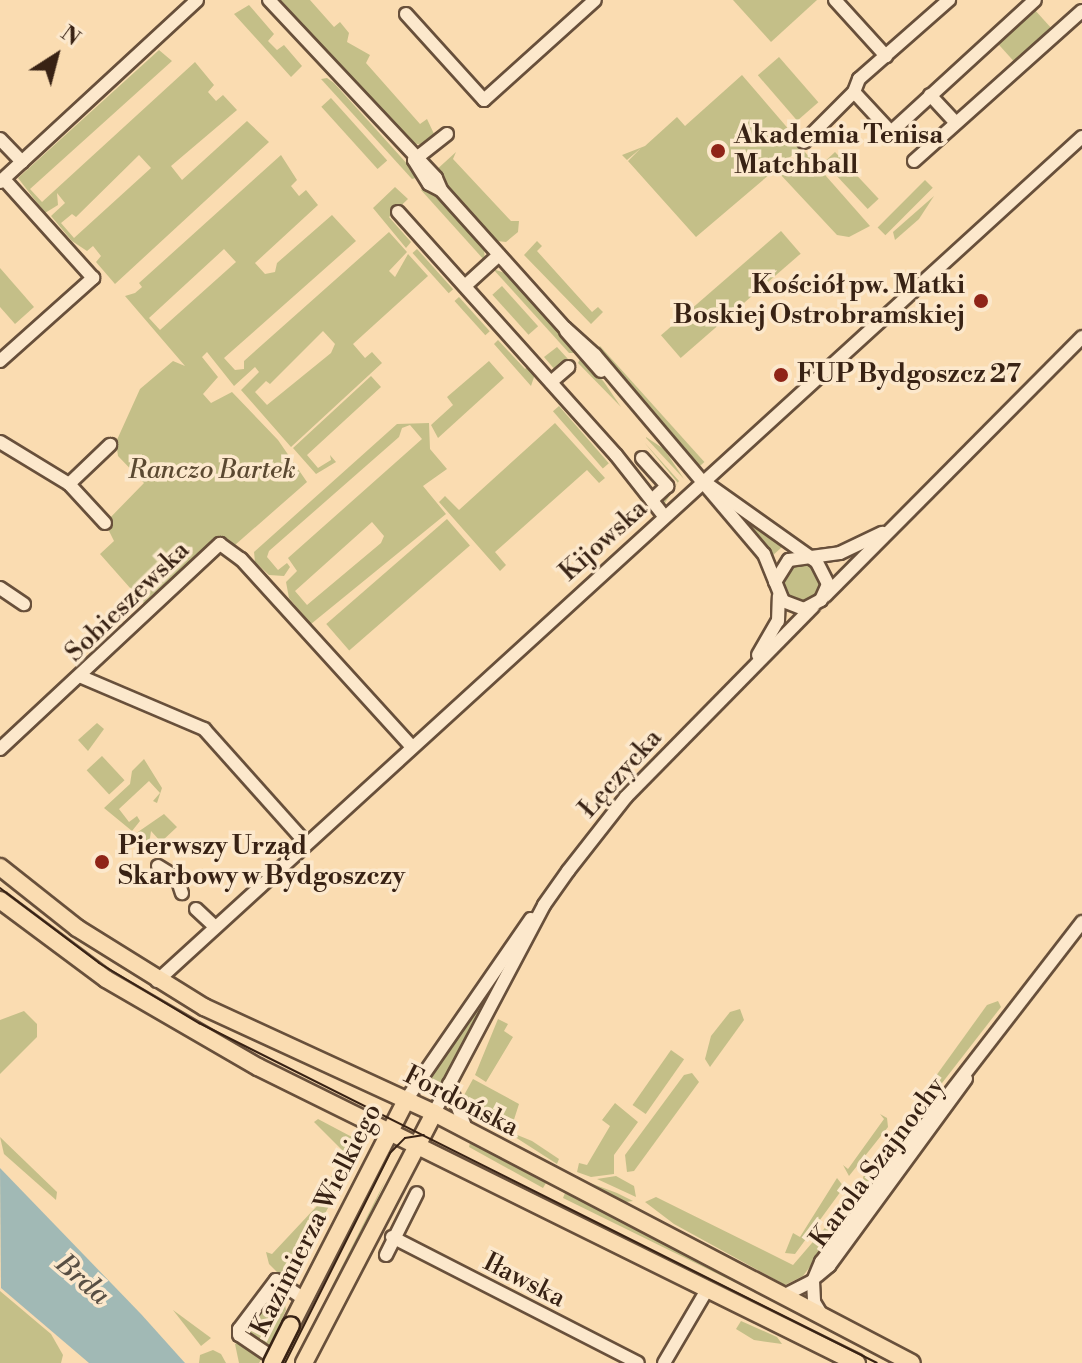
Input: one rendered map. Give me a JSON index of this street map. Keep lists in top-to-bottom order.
{
  "streets": {
    "main road": ["Fordońska", "Kazimierza Wielkiego"],
    "street": [
      "Kijowska",
      "Sobieszewska",
      "Łęczycka",
      "Karola Szajnochy",
      "Iławska"
    ]
  },
  "crossings": [
    ["Kijowska", "Sobieszewska"],
    ["Kijowska", "Fordońska"],
    ["Łęczycka", "Fordońska"],
    ["Łęczycka", "Kazimierza Wielkiego"],
    ["Fordońska", "Karola Szajnochy"],
    ["Fordońska", "Kazimierza Wielkiego"]
  ],
  "water": ["Brda"],
  "parks": ["Ranczo Bartek"],
  "places": [
    "Akademia Tenisa Matchball",
    "Kościół pw. Matki Boskiej Ostrobramskiej",
    "FUP Bydgoszcz 27",
    "Pierwszy Urząd Skarbowy w Bydgoszczy"
  ],
  "north": "top right"
}
